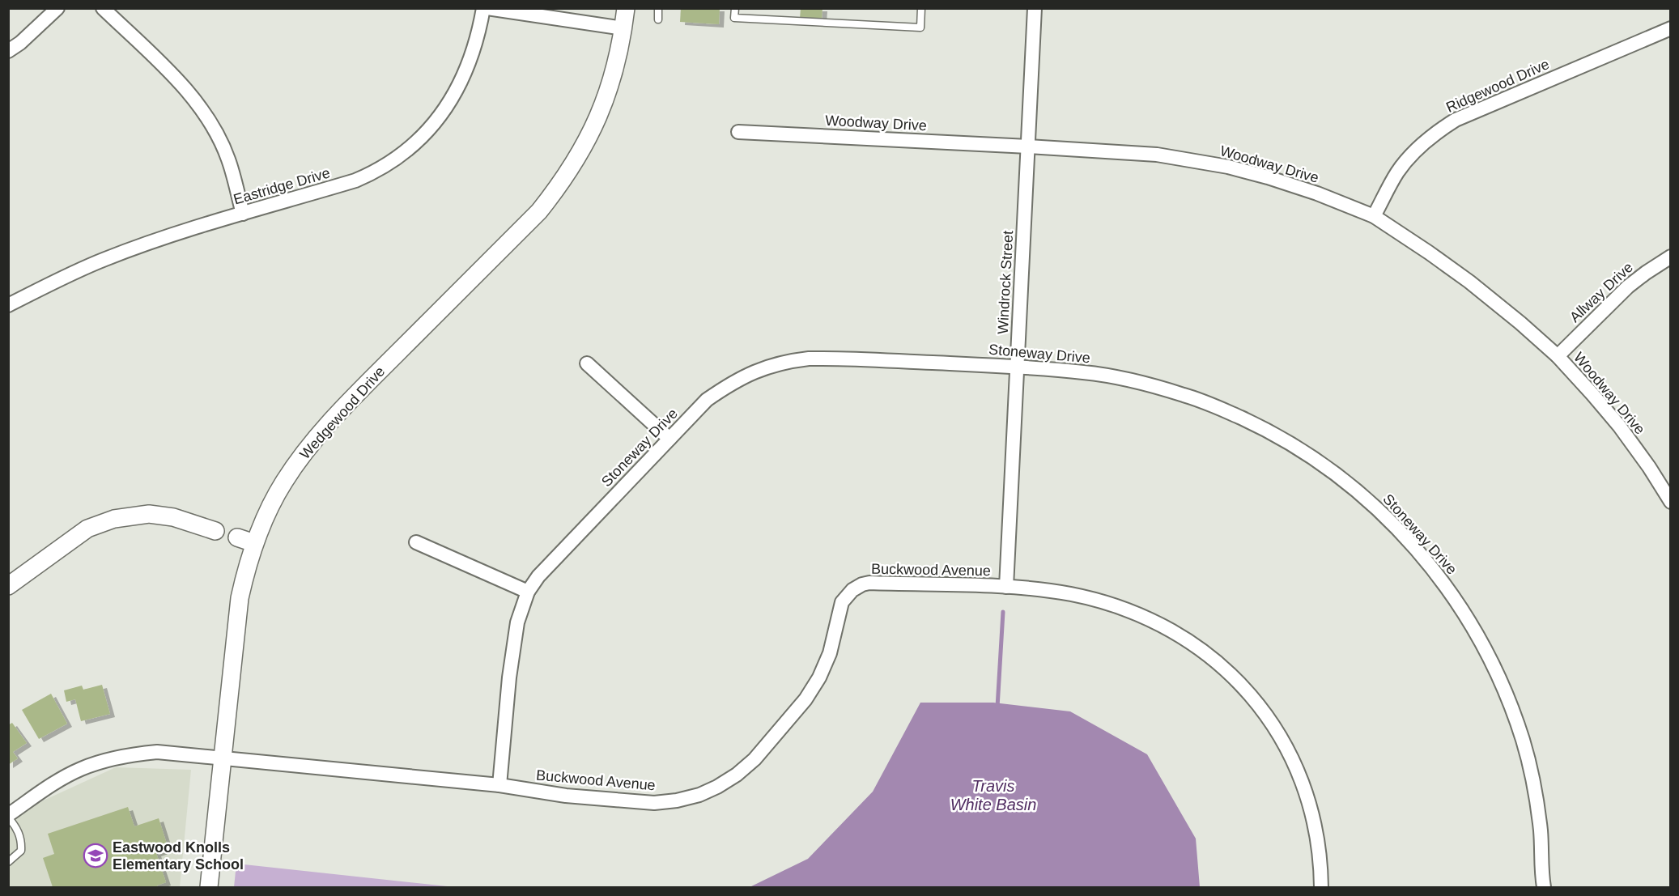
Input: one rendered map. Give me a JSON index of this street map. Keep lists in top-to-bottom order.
{
  "streets": {
    "street": [
      "Ridgewood Drive",
      "Woodway Drive",
      "Eastridge Drive",
      "Windrock Street",
      "Allway Drive",
      "Stoneway Drive",
      "Wedgewood Drive",
      "Buckwood Avenue"
    ]
  },
  "crossings": [
    ["Ridgewood Drive", "Woodway Drive"],
    ["Woodway Drive", "Windrock Street"],
    ["Woodway Drive", "Allway Drive"],
    ["Windrock Street", "Stoneway Drive"],
    ["Windrock Street", "Buckwood Avenue"],
    ["Stoneway Drive", "Buckwood Avenue"],
    ["Wedgewood Drive", "Buckwood Avenue"]
  ],
  "water": ["Travis White Basin"],
  "places": {
    "school or university": ["Eastwood Knolls Elementary School"]
  }
}
